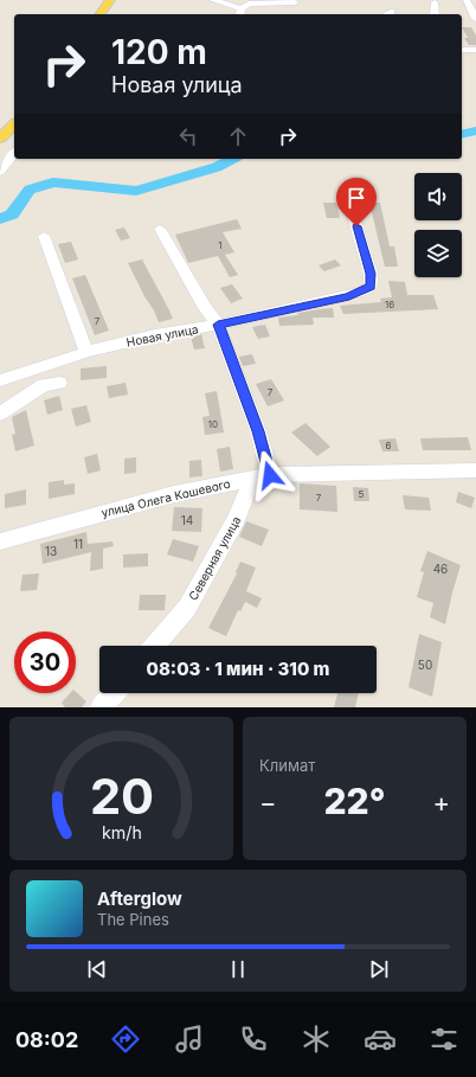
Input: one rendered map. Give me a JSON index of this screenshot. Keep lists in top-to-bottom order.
{
  "streets": {
    "street": ["Новая улица", "улица Олега Кошевого", "Северная улица"]
  },
  "crossings": [
    ["улица Олега Кошевого", "Северная улица"]
  ],
  "house_numbers": [
    "1",
    "16",
    "7",
    "7",
    "10",
    "6",
    "5",
    "7",
    "14",
    "11",
    "13",
    "46",
    "50"
  ],
  "page": {
    "turn": ["120 m", "Новая улица"],
    "limit": "30",
    "trip": "08:03 · 1 мин · 310 m",
    "tile": "Климат",
    "heat": ["−", "22°", "+"],
    "song": ["Afterglow", "The Pines"],
    "tabs": "08:02",
    "gauge": ["20", "km/h"]
  }
}
